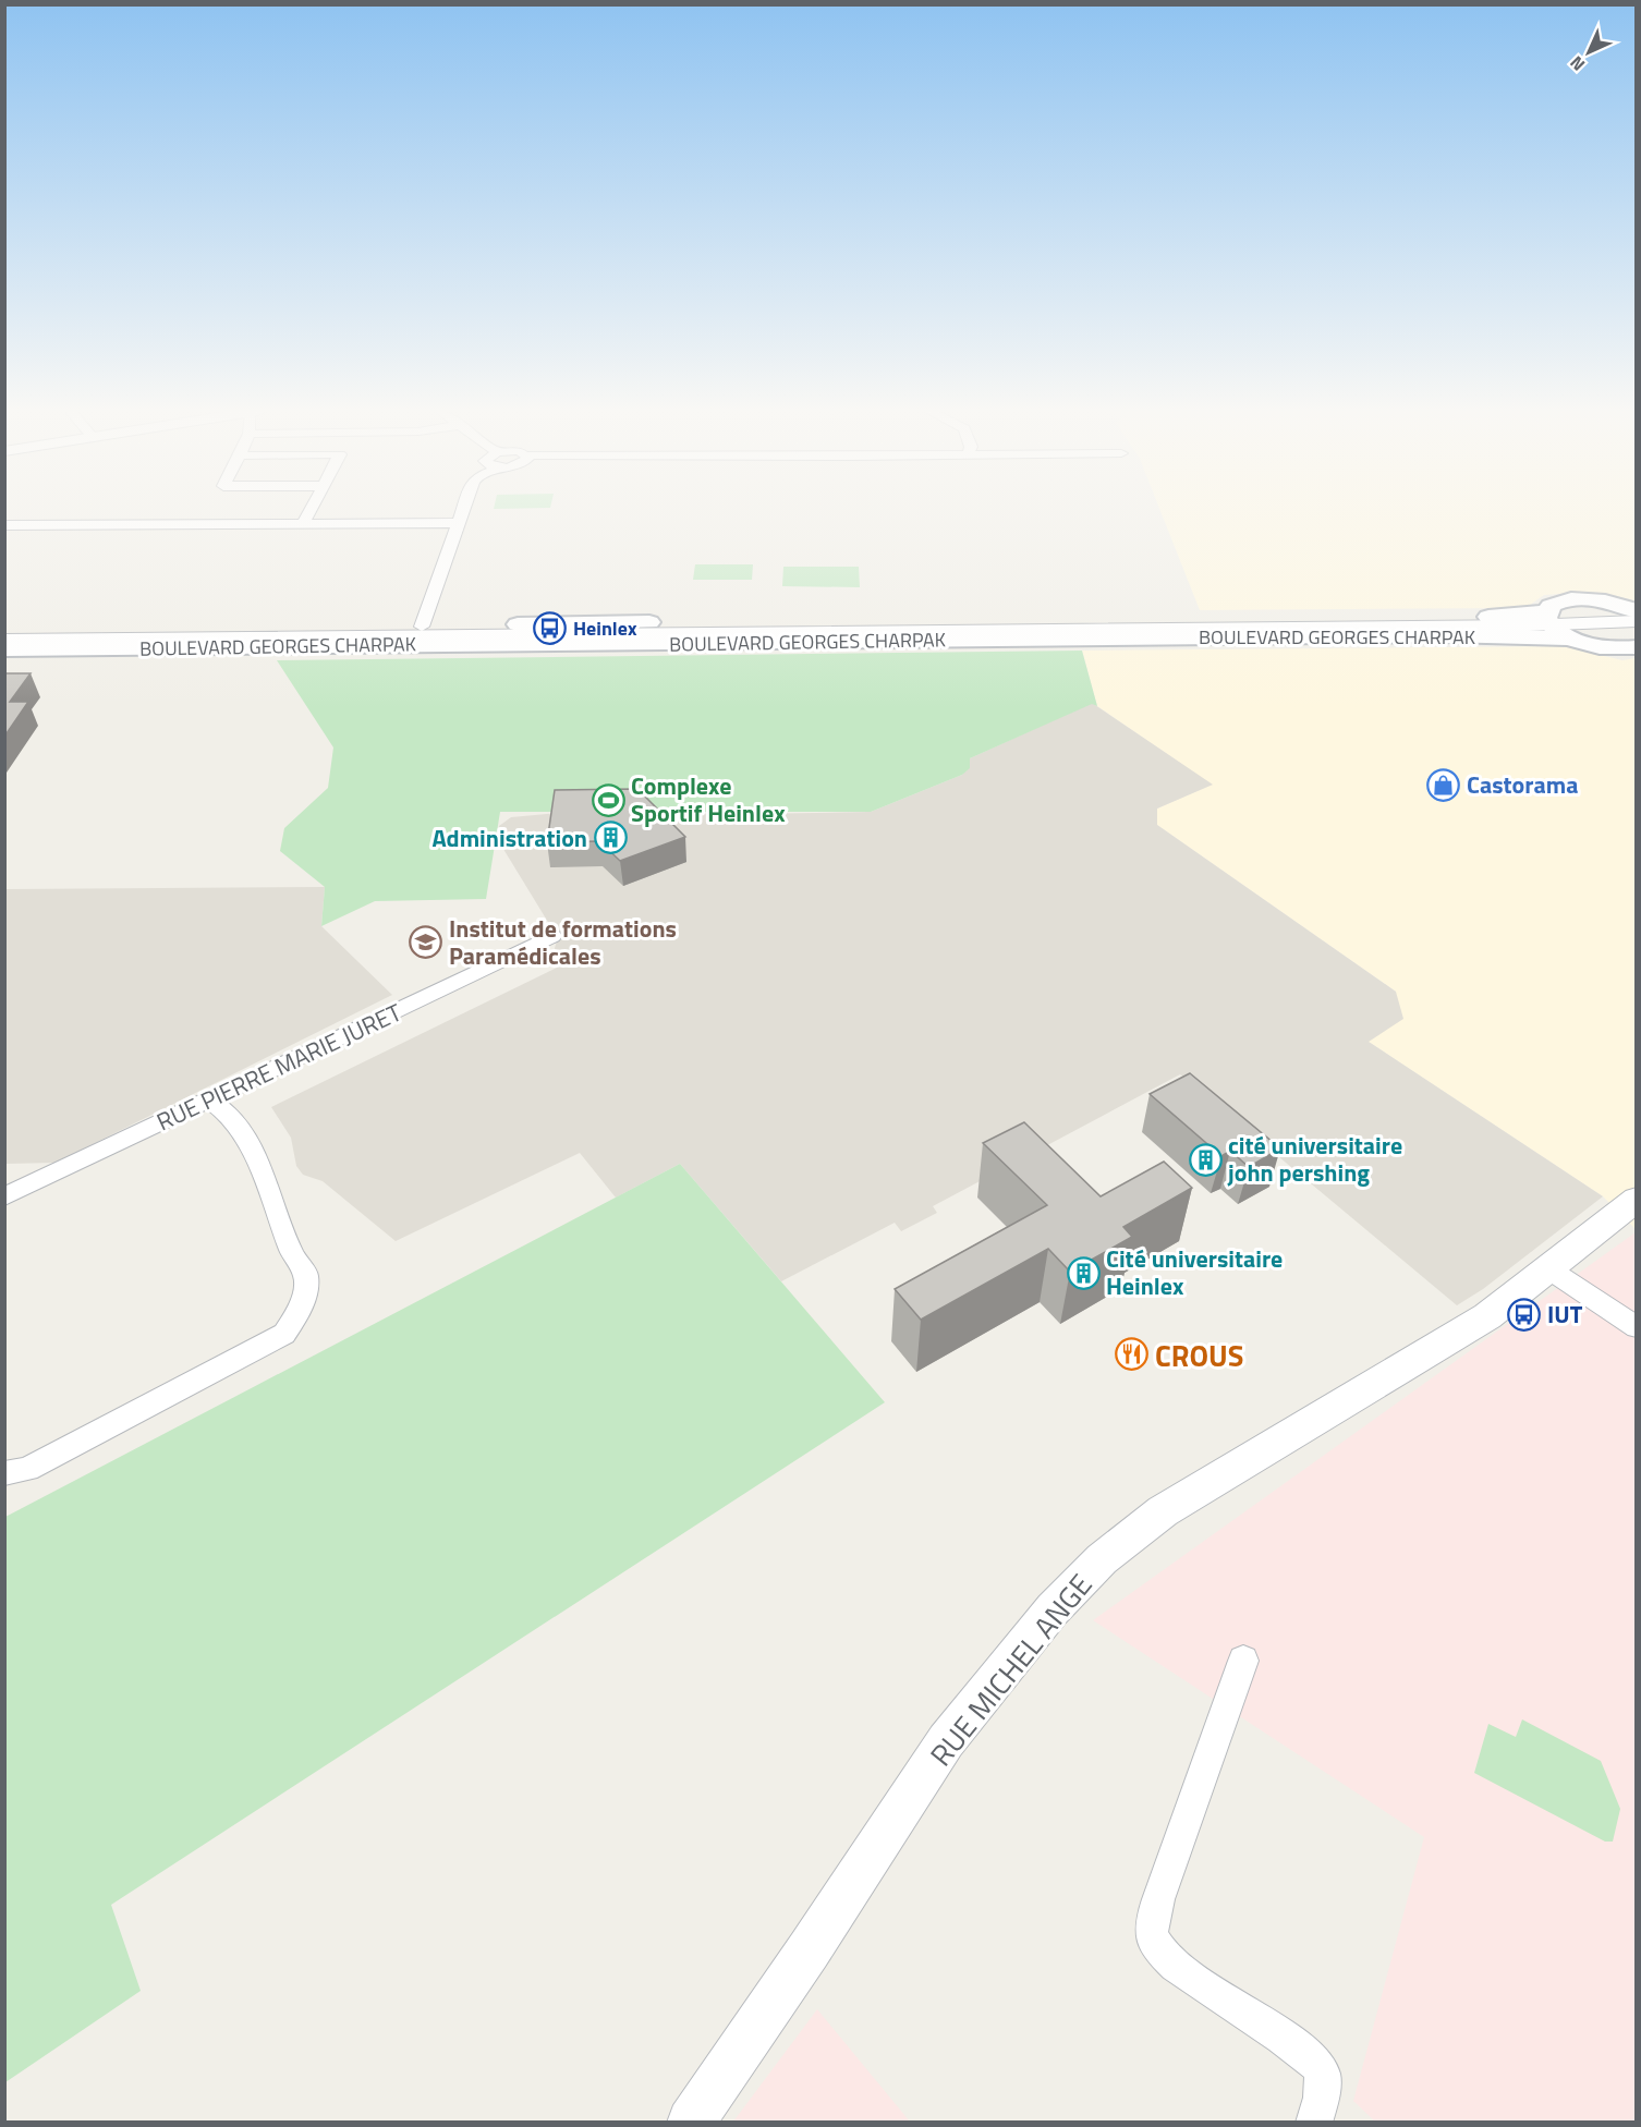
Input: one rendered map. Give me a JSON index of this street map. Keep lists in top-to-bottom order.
{
  "streets": {
    "main road": ["BOULEVARD GEORGES CHARPAK"],
    "street": ["RUE PIERRE MARIE JURET", "RUE MICHEL ANGE"]
  },
  "places": {
    "bus stop": ["Heinlex", "IUT"],
    "shop": ["Castorama"],
    "sports": ["Complexe Sportif Heinlex"],
    "building": ["Administration", "cité universitaire john pershing", "Cité universitaire Heinlex"],
    "school or university": ["Institut de formations Paramédicales"],
    "restaurant": ["CROUS"]
  },
  "north": "bottom left"
}
